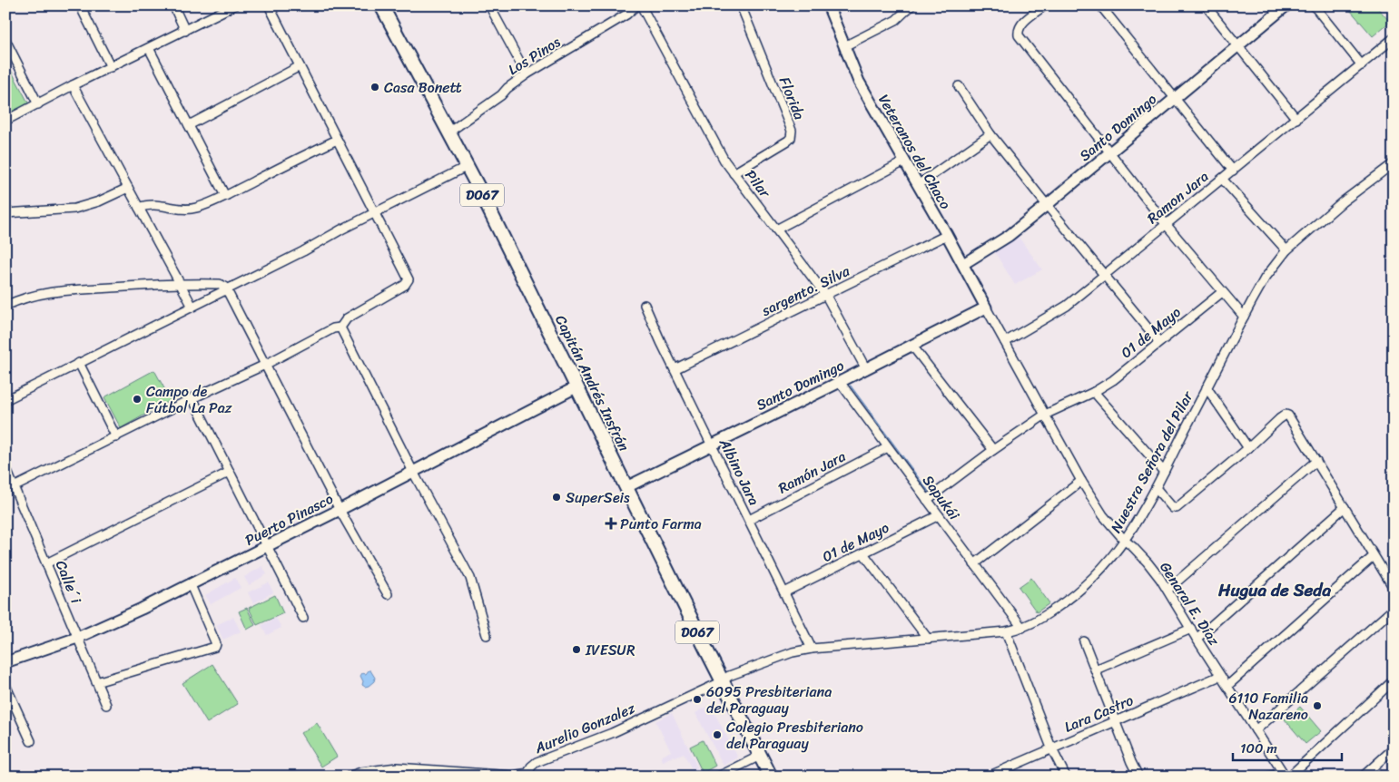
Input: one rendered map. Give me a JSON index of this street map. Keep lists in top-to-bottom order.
{
  "streets": {
    "main road": ["D067", "Capitán Andrés Insfrán"],
    "street": [
      "Los Pinos",
      "Florida",
      "Santo Domingo",
      "Veteranos del Chaco",
      "Pilar",
      "Ramon Jara",
      "sargento. Silva",
      "01 de Mayo",
      "Nuestra Señora del Pilar",
      "Albino Jara",
      "Ramón Jara",
      "Sapukái",
      "Puerto Pinasco",
      "Calle´i",
      "Genaral E. Díaz",
      "Lara Castro",
      "Aurelio Gonzalez"
    ]
  },
  "crossings": [
    ["Los Pinos", "Pilar"],
    ["Los Pinos", "Capitán Andrés Insfrán"],
    ["Florida", "Pilar"],
    ["Santo Domingo", "Veteranos del Chaco"],
    ["Santo Domingo", "Pilar"],
    ["Santo Domingo", "Capitán Andrés Insfrán"],
    ["Santo Domingo", "Albino Jara"],
    ["Santo Domingo", "Sapukái"],
    ["Santo Domingo", "Genaral E. Díaz"],
    ["Veteranos del Chaco", "sargento. Silva"],
    ["Veteranos del Chaco", "Genaral E. Díaz"],
    ["Pilar", "sargento. Silva"],
    ["Ramon Jara", "Genaral E. Díaz"],
    ["sargento. Silva", "Albino Jara"],
    ["01 de Mayo", "Albino Jara"],
    ["01 de Mayo", "Sapukái"],
    ["01 de Mayo", "Genaral E. Díaz"],
    ["Capitán Andrés Insfrán", "Nuestra Señora del Pilar"],
    ["Capitán Andrés Insfrán", "Puerto Pinasco"],
    ["Capitán Andrés Insfrán", "Aurelio Gonzalez"],
    ["Nuestra Señora del Pilar", "Albino Jara"],
    ["Nuestra Señora del Pilar", "Sapukái"],
    ["Nuestra Señora del Pilar", "Genaral E. Díaz"],
    ["Nuestra Señora del Pilar", "Aurelio Gonzalez"],
    ["Albino Jara", "Ramón Jara"],
    ["Ramón Jara", "Sapukái"],
    ["Puerto Pinasco", "Calle´i"],
    ["Genaral E. Díaz", "Lara Castro"]
  ],
  "districts": ["Hugua de Seda"],
  "places": {
    "other": [
      "Casa Bonett",
      "Campo de Fútbol La Paz",
      "SuperSeis",
      "IVESUR",
      "6095 Presbiteriana del Paraguay",
      "6110 Familia Nazareno",
      "Colegio Presbiteriano del Paraguay"
    ],
    "health": ["Punto Farma"]
  },
  "scale_bar": "100 m"
}
